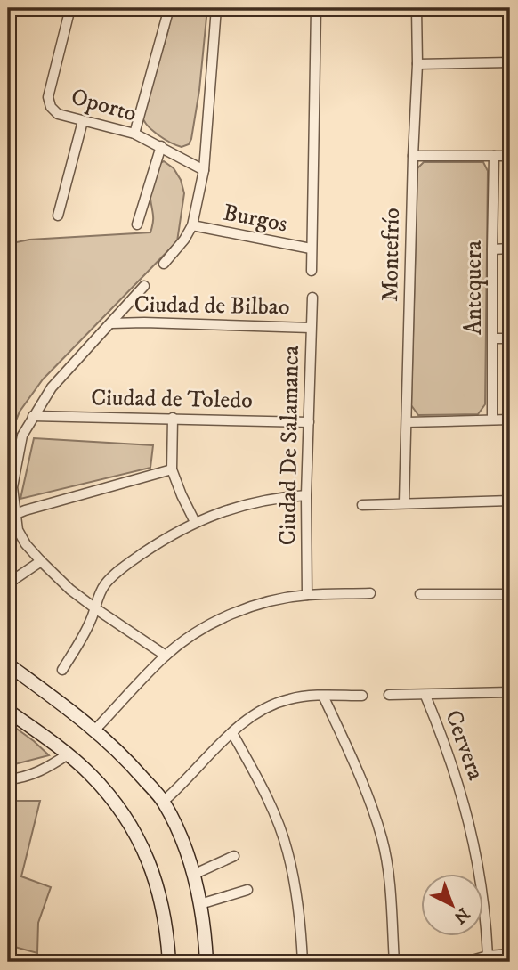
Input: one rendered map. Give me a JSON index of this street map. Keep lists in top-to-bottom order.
{
  "streets": {
    "street": [
      "Oporto",
      "Burgos",
      "Montefrío",
      "Antequera",
      "Ciudad de Bilbao",
      "Ciudad de Toledo",
      "Ciudad De Salamanca",
      "Cervera"
    ]
  },
  "crossings": [
    ["Ciudad de Bilbao", "Ciudad De Salamanca"],
    ["Ciudad de Toledo", "Ciudad De Salamanca"]
  ],
  "north": "bottom right"
}
